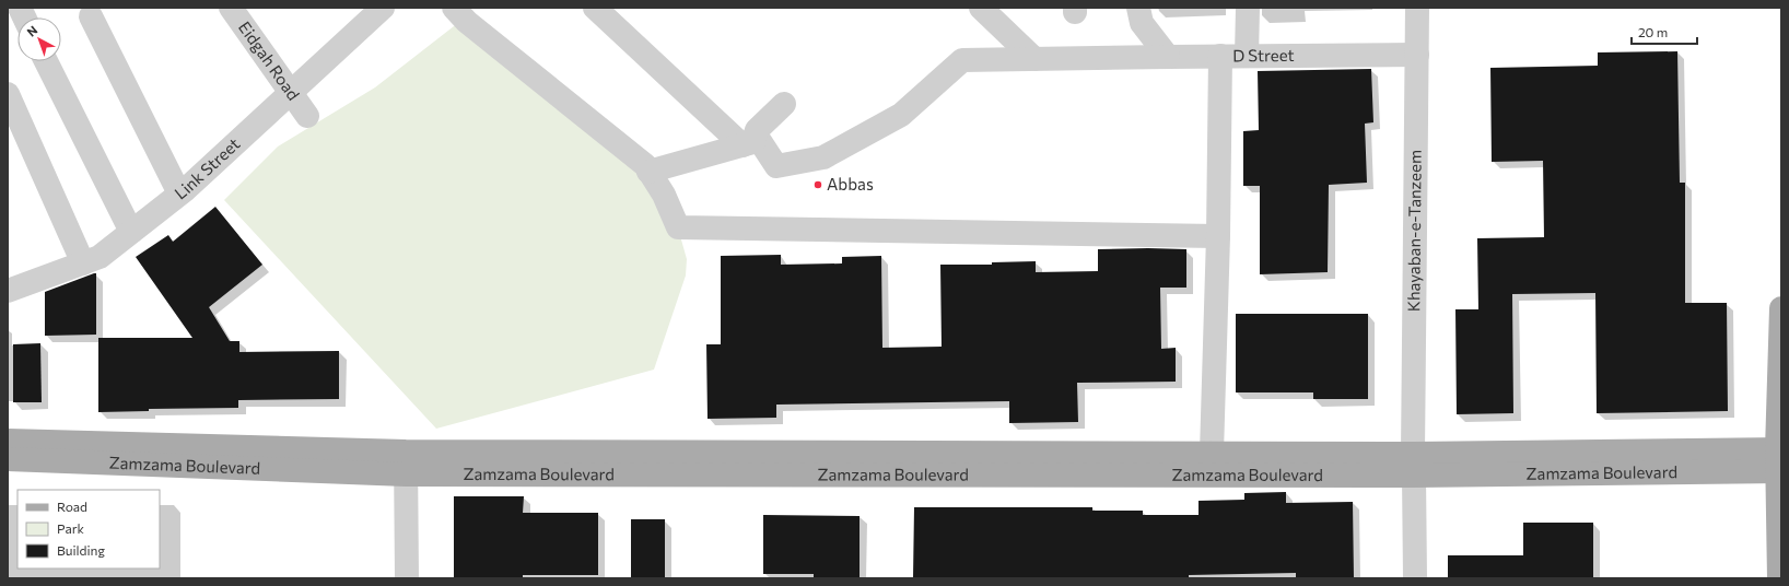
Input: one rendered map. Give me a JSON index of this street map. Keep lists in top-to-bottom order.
{
  "streets": {
    "main road": ["Zamzama Boulevard"],
    "street": [
      "D Street",
      "Eidgah Road",
      "Link Street",
      "Khayaban-e-Tanzeem"
    ]
  },
  "crossings": [
    ["D Street", "Khayaban-e-Tanzeem"],
    ["Eidgah Road", "Link Street"],
    ["Khayaban-e-Tanzeem", "Zamzama Boulevard"]
  ],
  "places": ["Abbas"],
  "legend": ["Road", "Park", "Building"],
  "scale_bar": "20 m",
  "north": "top left"
}
